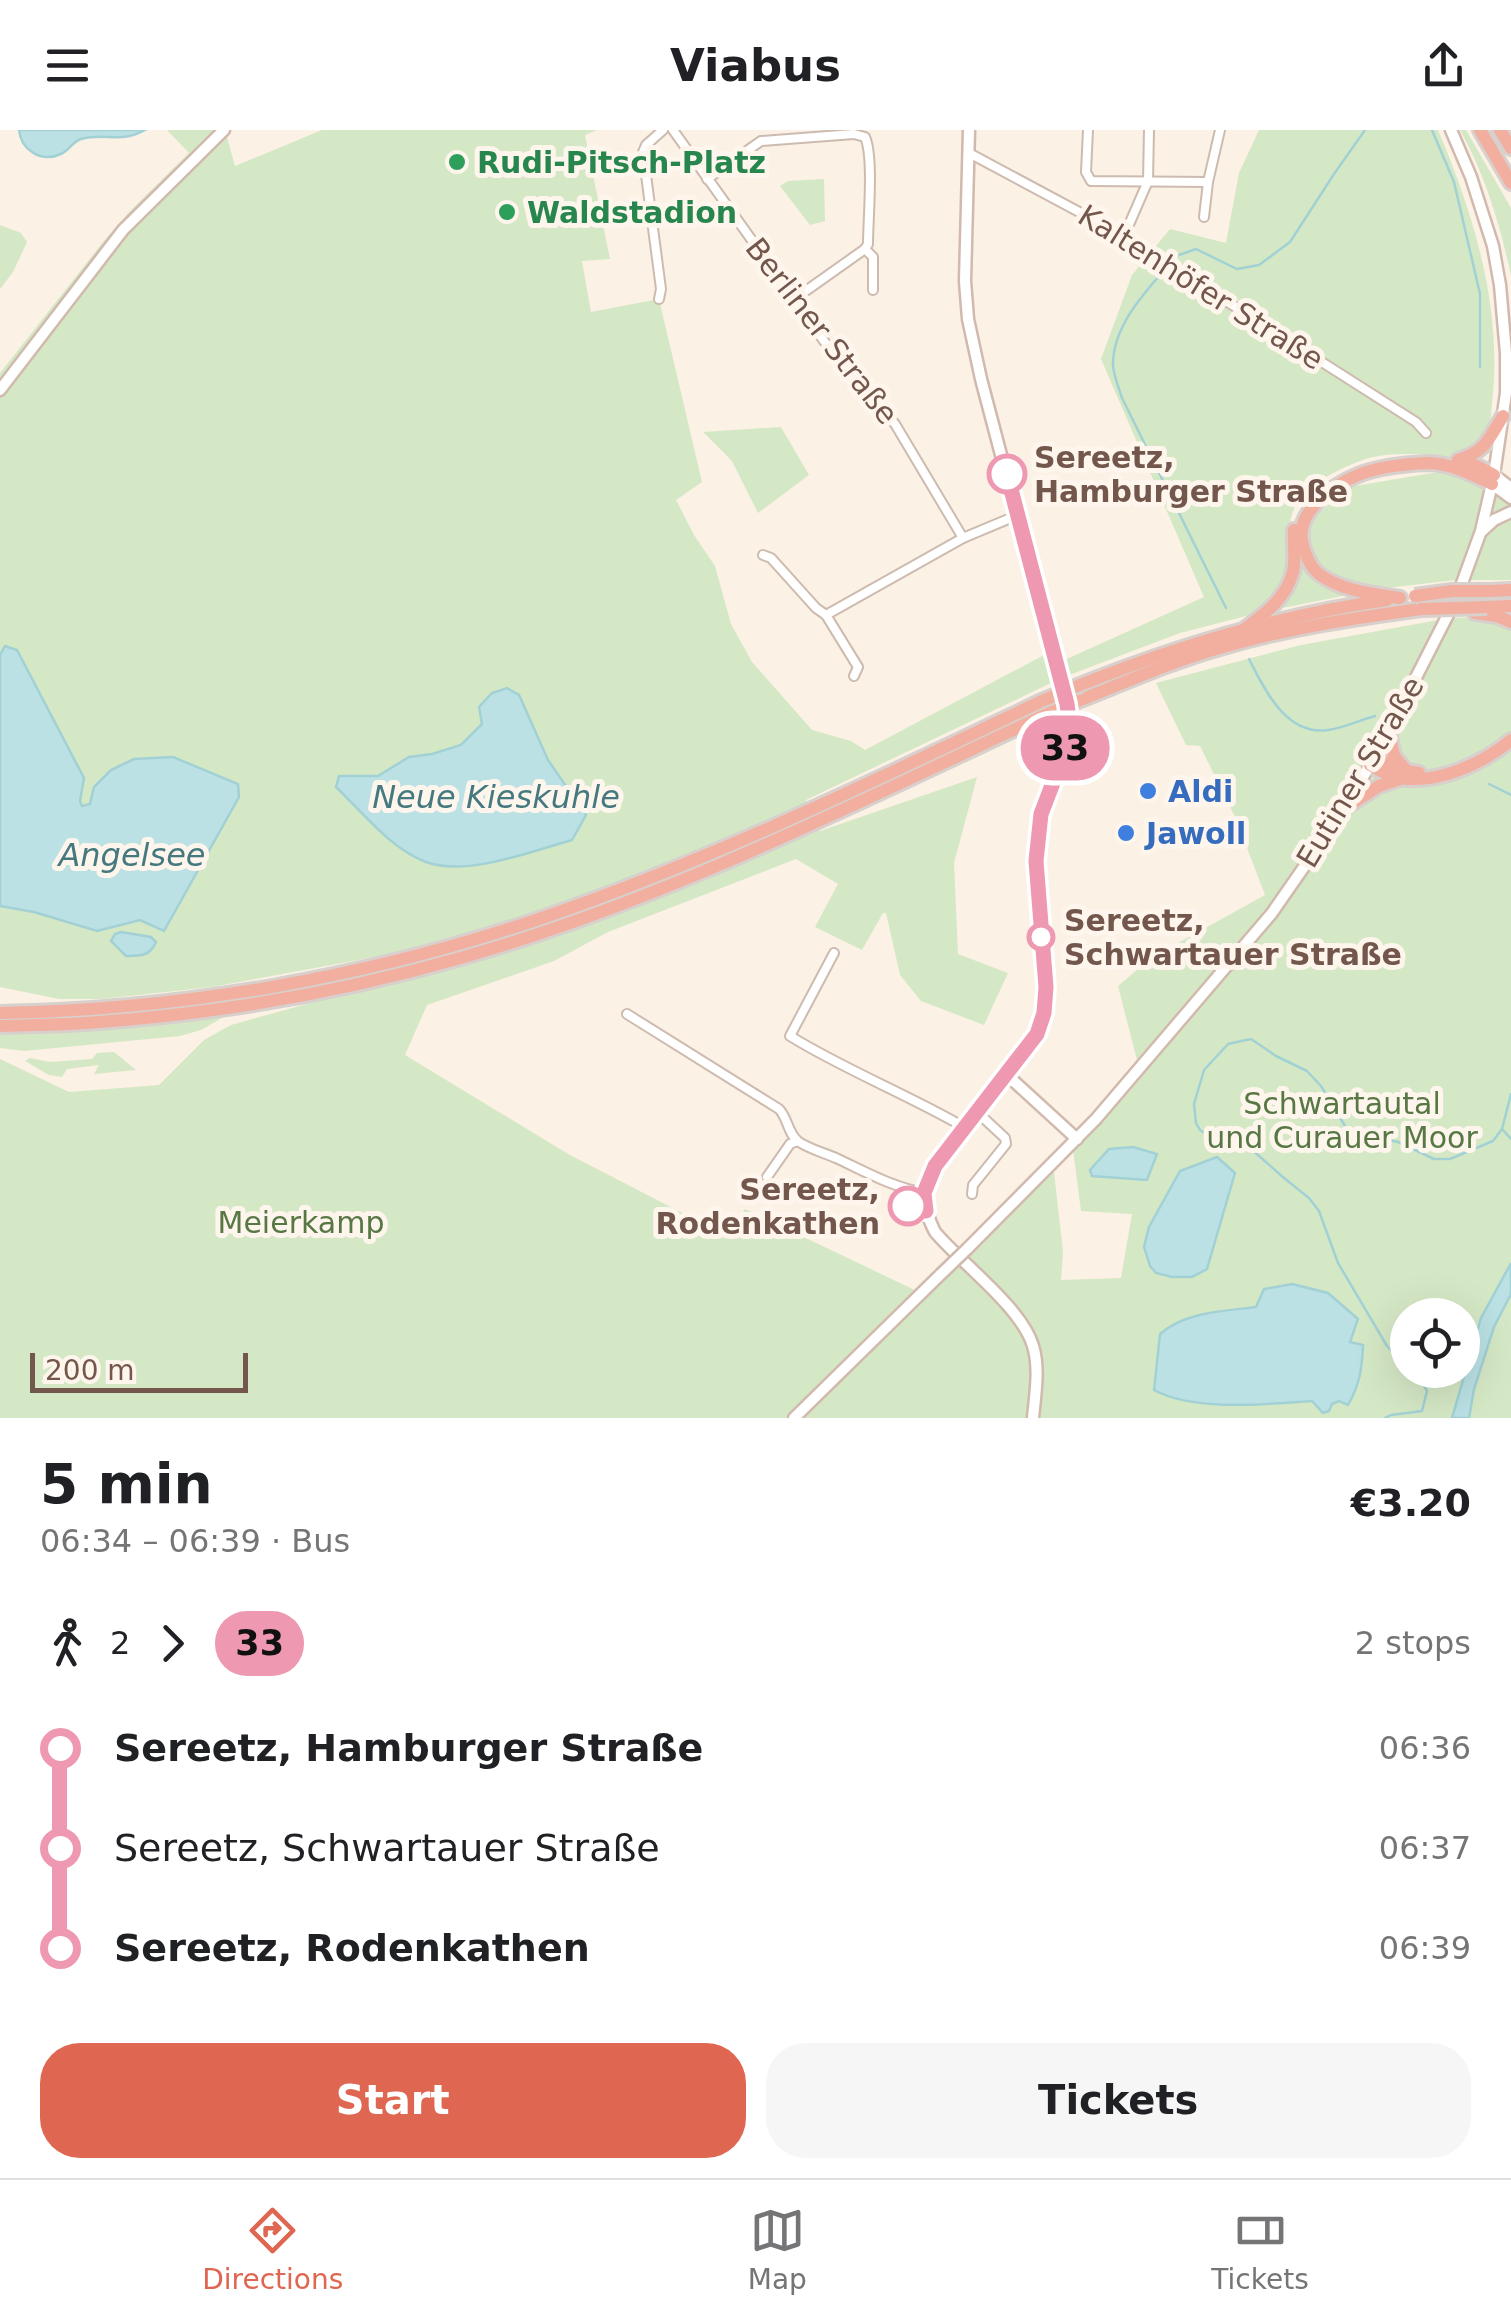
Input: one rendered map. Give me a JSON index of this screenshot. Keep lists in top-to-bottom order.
{
  "streets": {
    "main road": ["Eutiner Straße"],
    "street": ["Kaltenhöfer Straße", "Berliner Straße"]
  },
  "water": ["Neue Kieskuhle", "Angelsee"],
  "parks": ["Schwartautal und Curauer Moor", "Meierkamp"],
  "places": [
    "Rudi-Pitsch-Platz",
    "Waldstadion",
    "Sereetz, Hamburger Straße",
    "Aldi",
    "Jawoll",
    "Sereetz, Schwartauer Straße",
    "Sereetz, Rodenkathen"
  ],
  "lines": ["bus line 33"],
  "scale_bar": "200 m",
  "page": {
    "header": "Viabus",
    "on_map": "33",
    "scale": "200 m",
    "heading": ["5 min", "06:34 – 06:39 · Bus", "€3.20"],
    "legs": ["2", "33", "2 stops"],
    "list": [
      {
        "name": "Sereetz, Hamburger Straße",
        "value": "06:36"
      },
      {
        "name": "Sereetz, Schwartauer Straße",
        "value": "06:37"
      },
      {
        "name": "Sereetz, Rodenkathen",
        "value": "06:39"
      }
    ],
    "buttons": ["Start", "Tickets"],
    "tabs": ["Directions", "Map", "Tickets"]
  }
}
